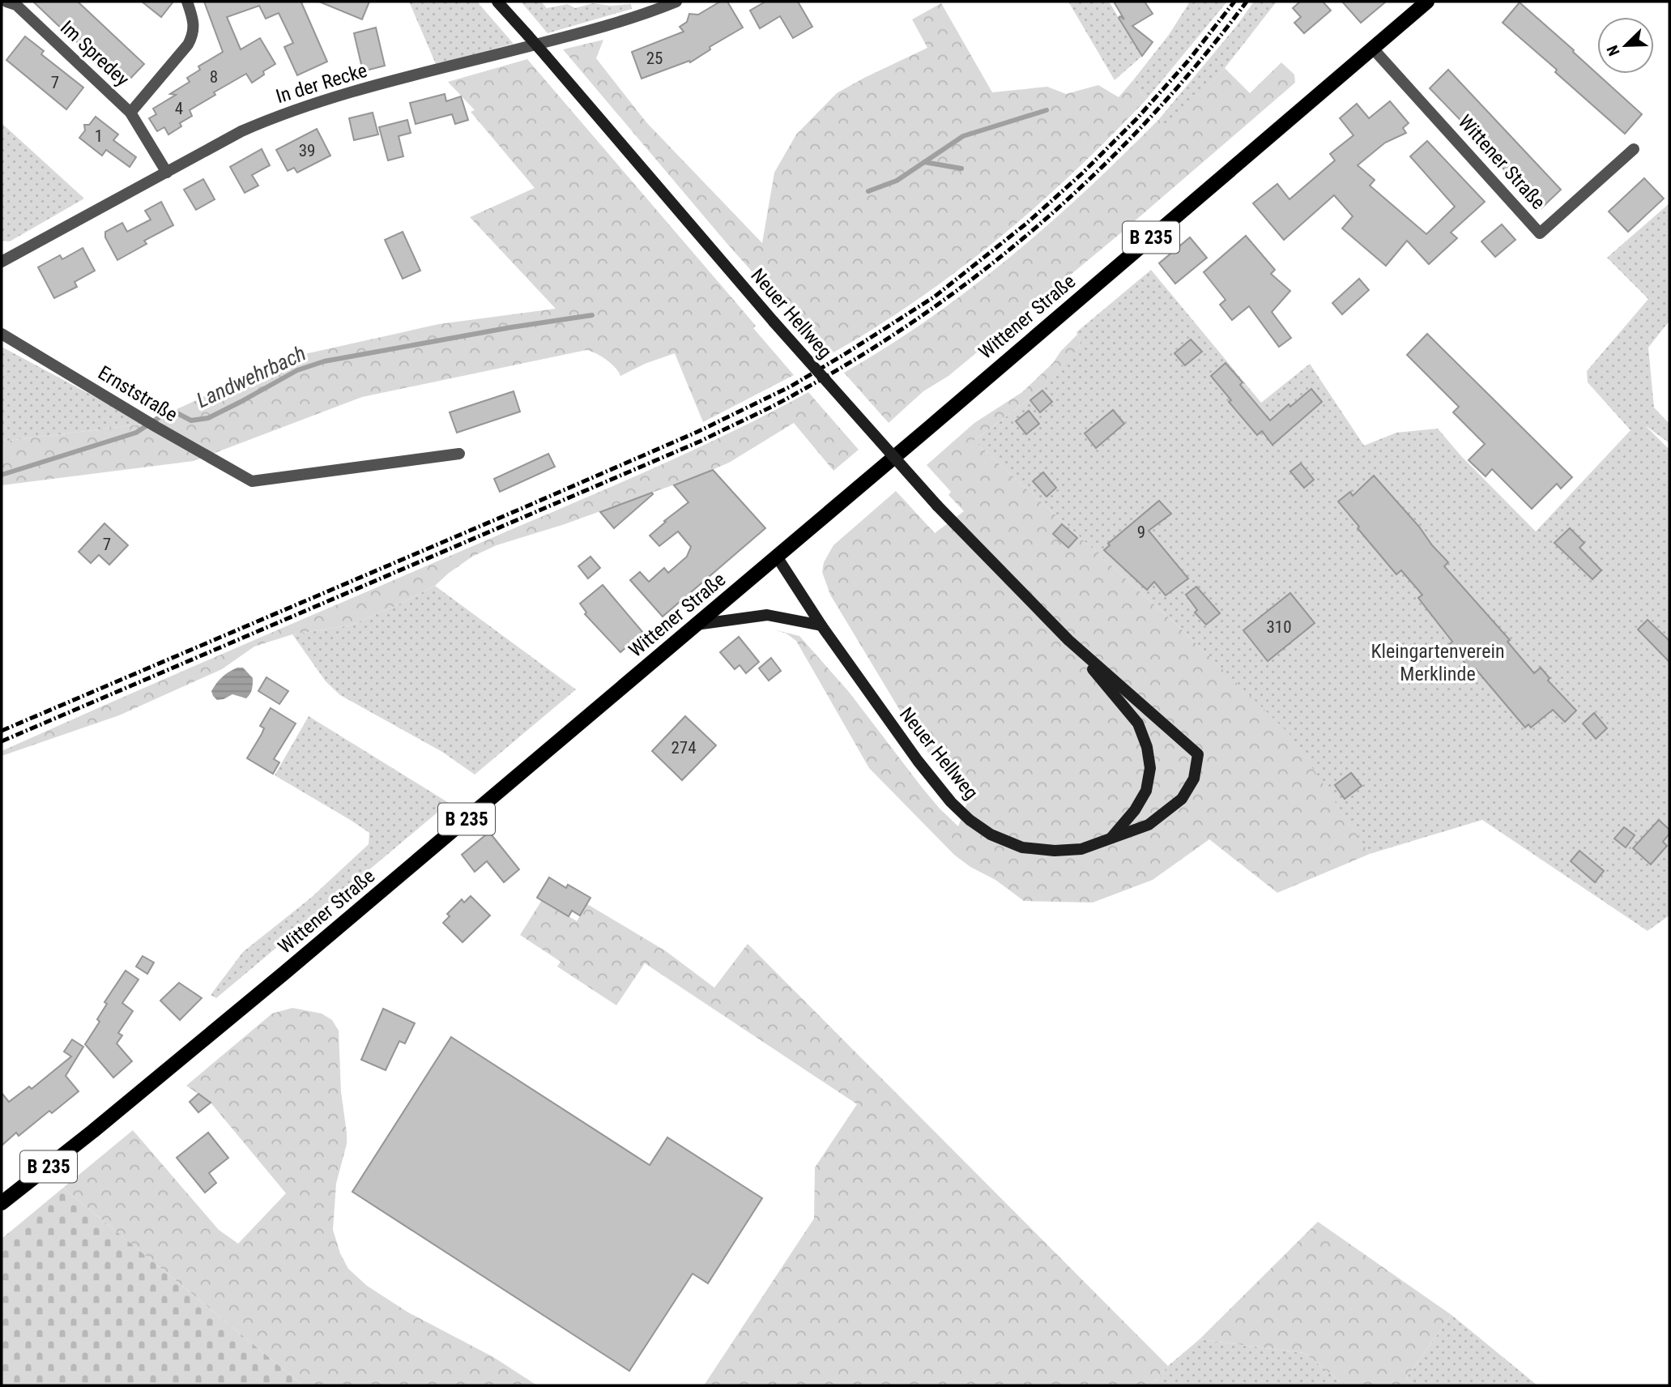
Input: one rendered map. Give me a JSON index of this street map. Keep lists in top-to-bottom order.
{
  "streets": {
    "main road": ["Wittener Straße", "B 235", "Neuer Hellweg"],
    "street": ["Im Spredey", "In der Recke", "Ernststraße"]
  },
  "crossings": [
    ["Im Spredey", "In der Recke"],
    ["Wittener Straße", "Neuer Hellweg"]
  ],
  "water": ["Landwehrbach"],
  "parks": ["Kleingartenverein Merklinde"],
  "house_numbers": [
    "25",
    "8",
    "7",
    "4",
    "1",
    "39",
    "9",
    "7",
    "310",
    "274"
  ],
  "north": "bottom left"
}
